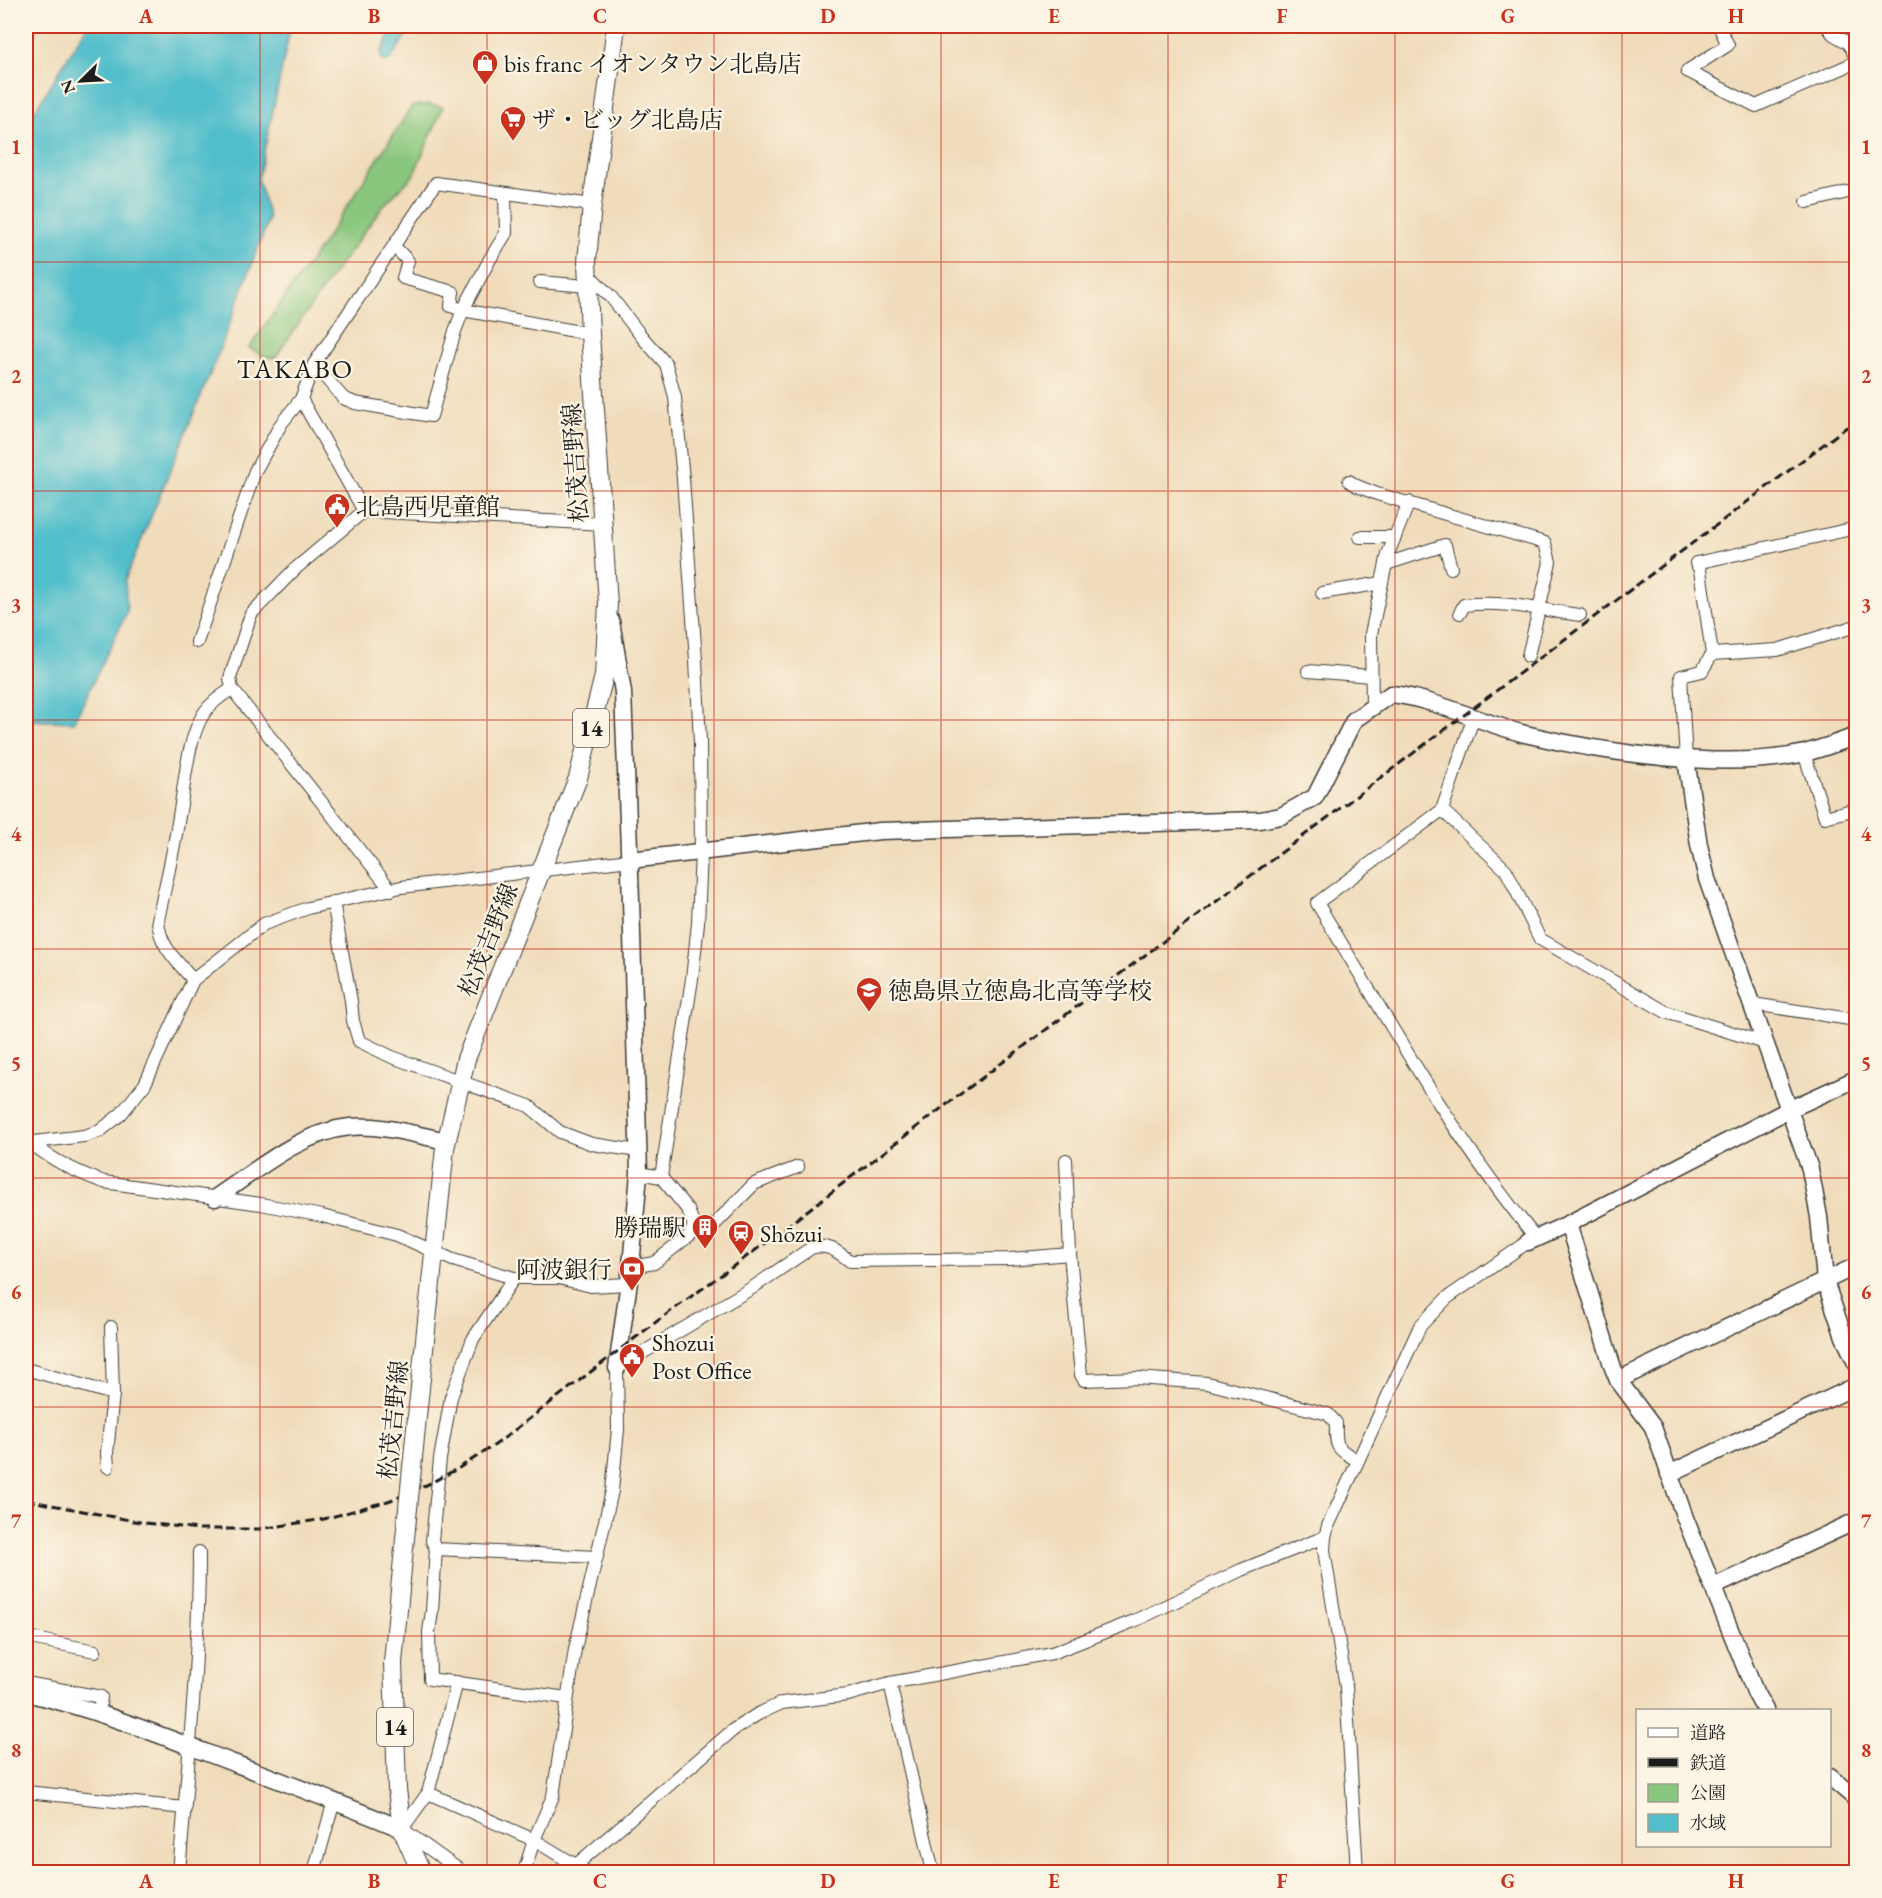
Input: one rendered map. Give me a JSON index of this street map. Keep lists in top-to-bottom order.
{
  "streets": {
    "main road": ["松茂吉野線", "14"]
  },
  "districts": ["TAKABO"],
  "places": {
    "shop": ["bis franc イオンタウン北島店"],
    "supermarket": ["ザ・ビッグ北島店"],
    "public building": ["北島西児童館", "Shozui Post Office"],
    "school or university": ["徳島県立徳島北高等学校"],
    "building": ["勝瑞駅"],
    "station": ["Shōzui"],
    "bank": ["阿波銀行"]
  },
  "legend": [
    "道路",
    "鉄道",
    "公園",
    "水域"
  ],
  "north": "bottom left",
  "grid": {
    "columns": [
      "A",
      "B",
      "C",
      "D",
      "E",
      "F",
      "G",
      "H"
    ],
    "rows": [
      "1",
      "2",
      "3",
      "4",
      "5",
      "6",
      "7",
      "8"
    ]
  }
}
